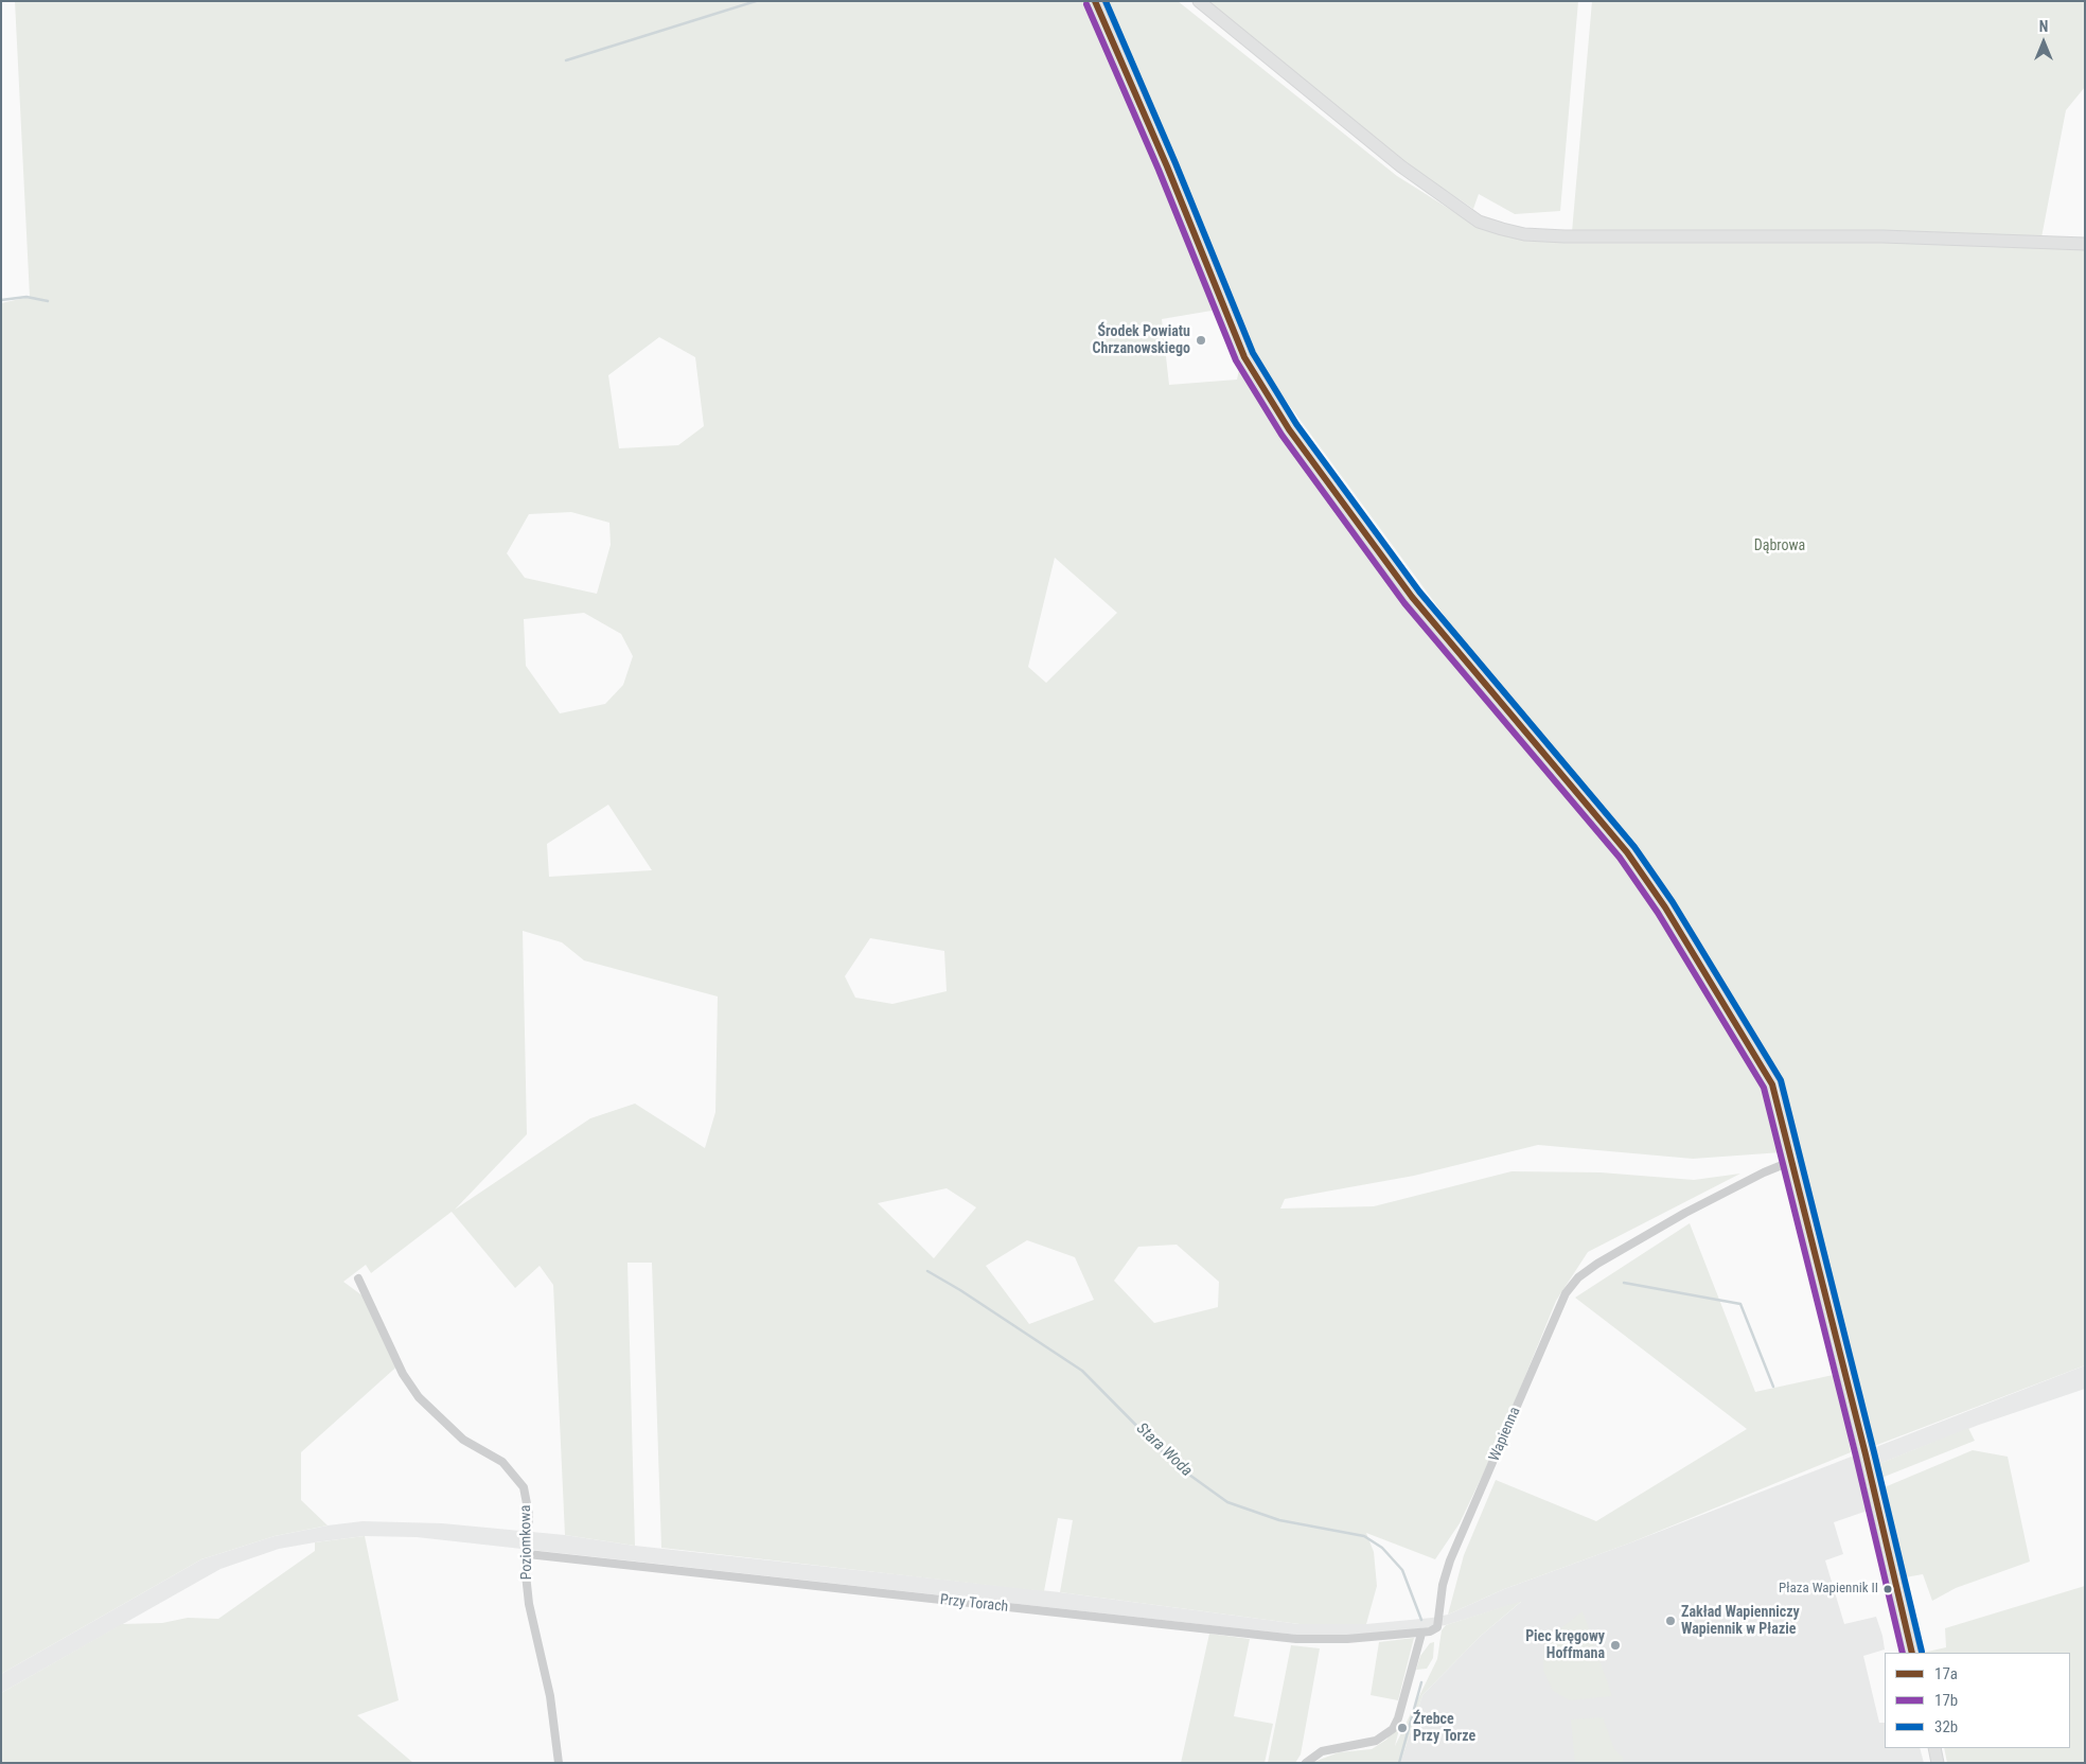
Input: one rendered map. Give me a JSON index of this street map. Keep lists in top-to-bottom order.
{
  "streets": {
    "street": ["Wapienna", "Poziomkowa", "Przy Torach"]
  },
  "crossings": [
    ["Wapienna", "Przy Torach"],
    ["Poziomkowa", "Przy Torach"]
  ],
  "water": ["Stara Woda"],
  "parks": ["Dąbrowa"],
  "places": [
    "Środek Powiatu Chrzanowskiego",
    "Płaza Wapiennik II",
    "Zakład Wapienniczy Wapiennik w Płazie",
    "Piec kręgowy Hoffmana",
    "Źrebce Przy Torze"
  ],
  "lines": ["transit line 17a", "transit line 32b", "transit line 17b"],
  "legend": ["17a", "17b", "32b"],
  "north": "top"
}
